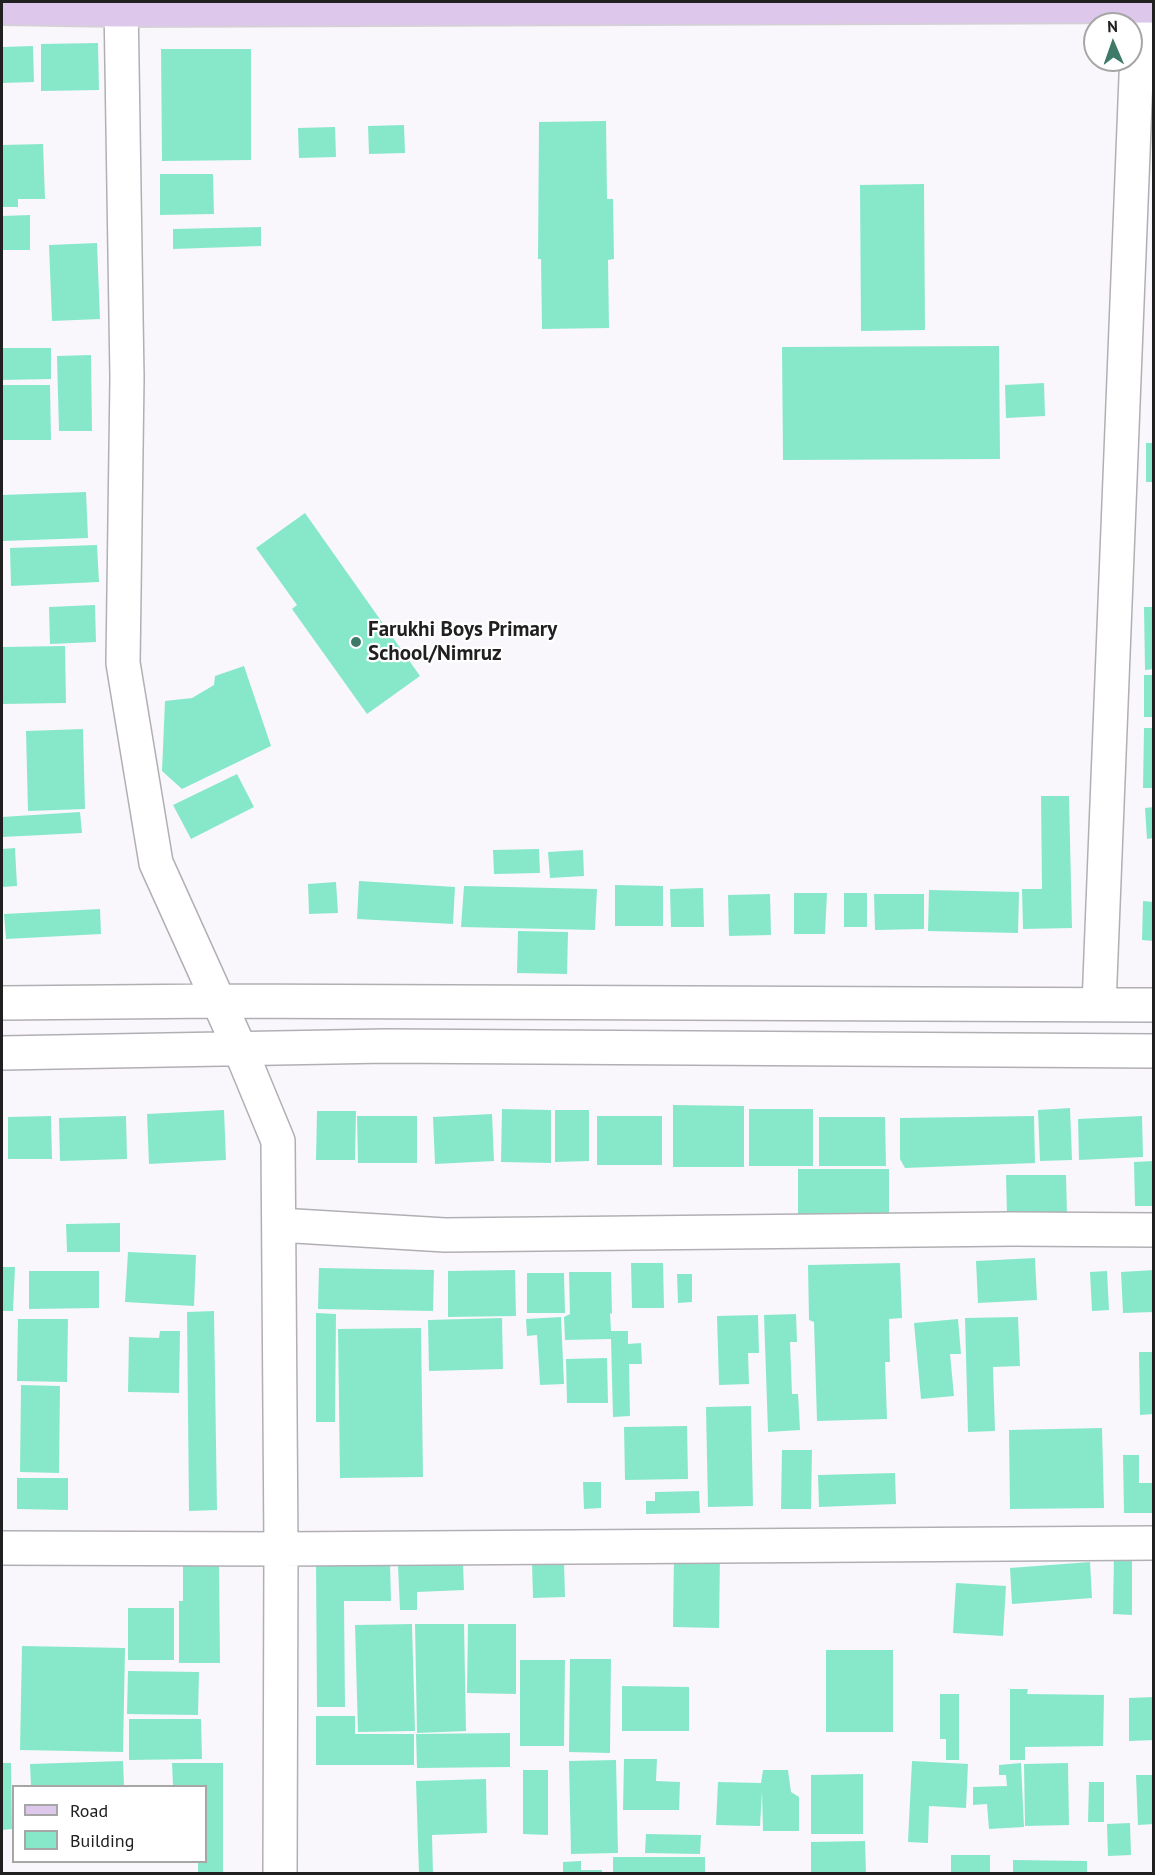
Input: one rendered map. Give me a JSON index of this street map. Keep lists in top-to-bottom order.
{
  "places": ["Farukhi Boys Primary School/Nimruz"],
  "legend": ["Road", "Building"],
  "north": "top"
}
